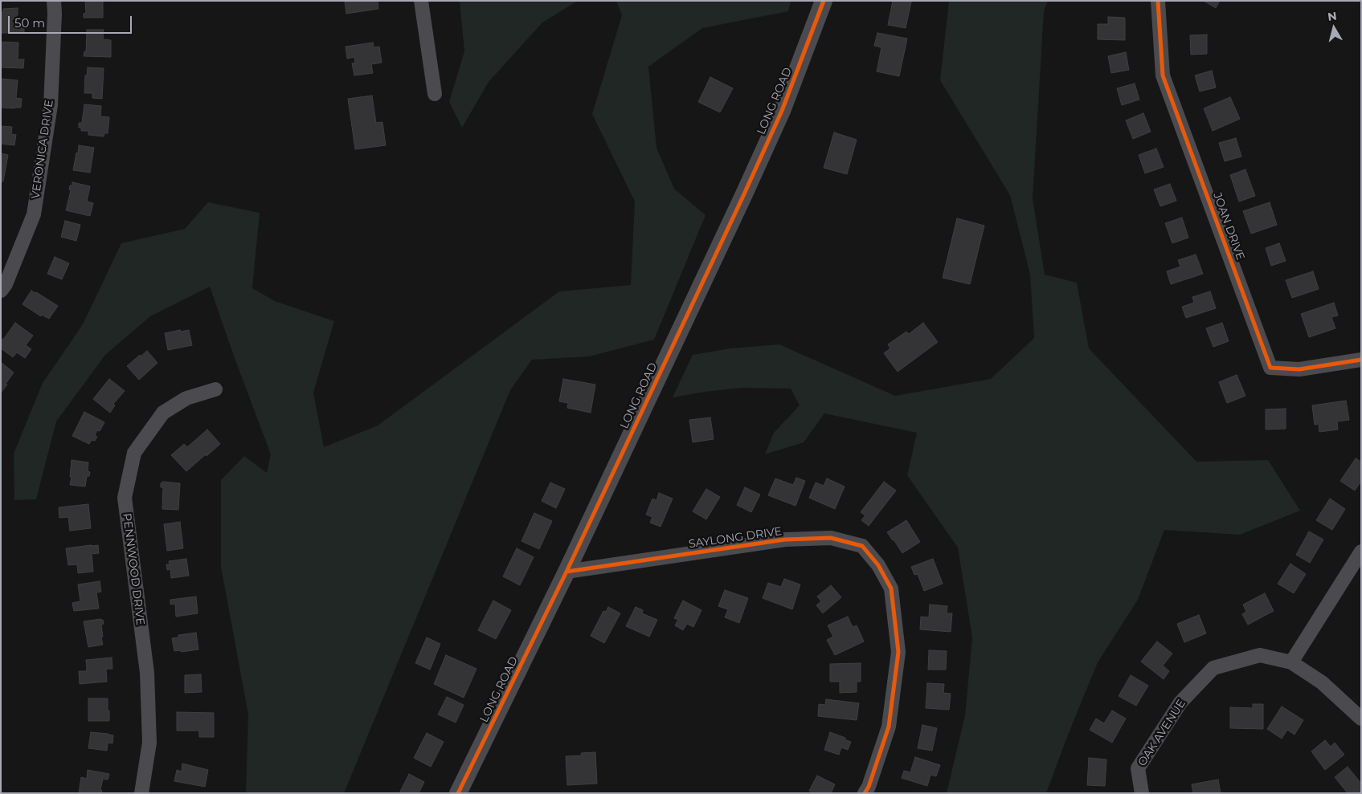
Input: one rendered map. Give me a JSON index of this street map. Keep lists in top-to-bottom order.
{
  "streets": {
    "street": [
      "LONG ROAD",
      "VERONICA DRIVE",
      "JOAN DRIVE",
      "SAYLONG DRIVE",
      "PENNWOOD DRIVE",
      "OAK AVENUE"
    ]
  },
  "crossings": [
    ["LONG ROAD", "SAYLONG DRIVE"]
  ],
  "scale_bar": "50 m",
  "north": "top"
}
